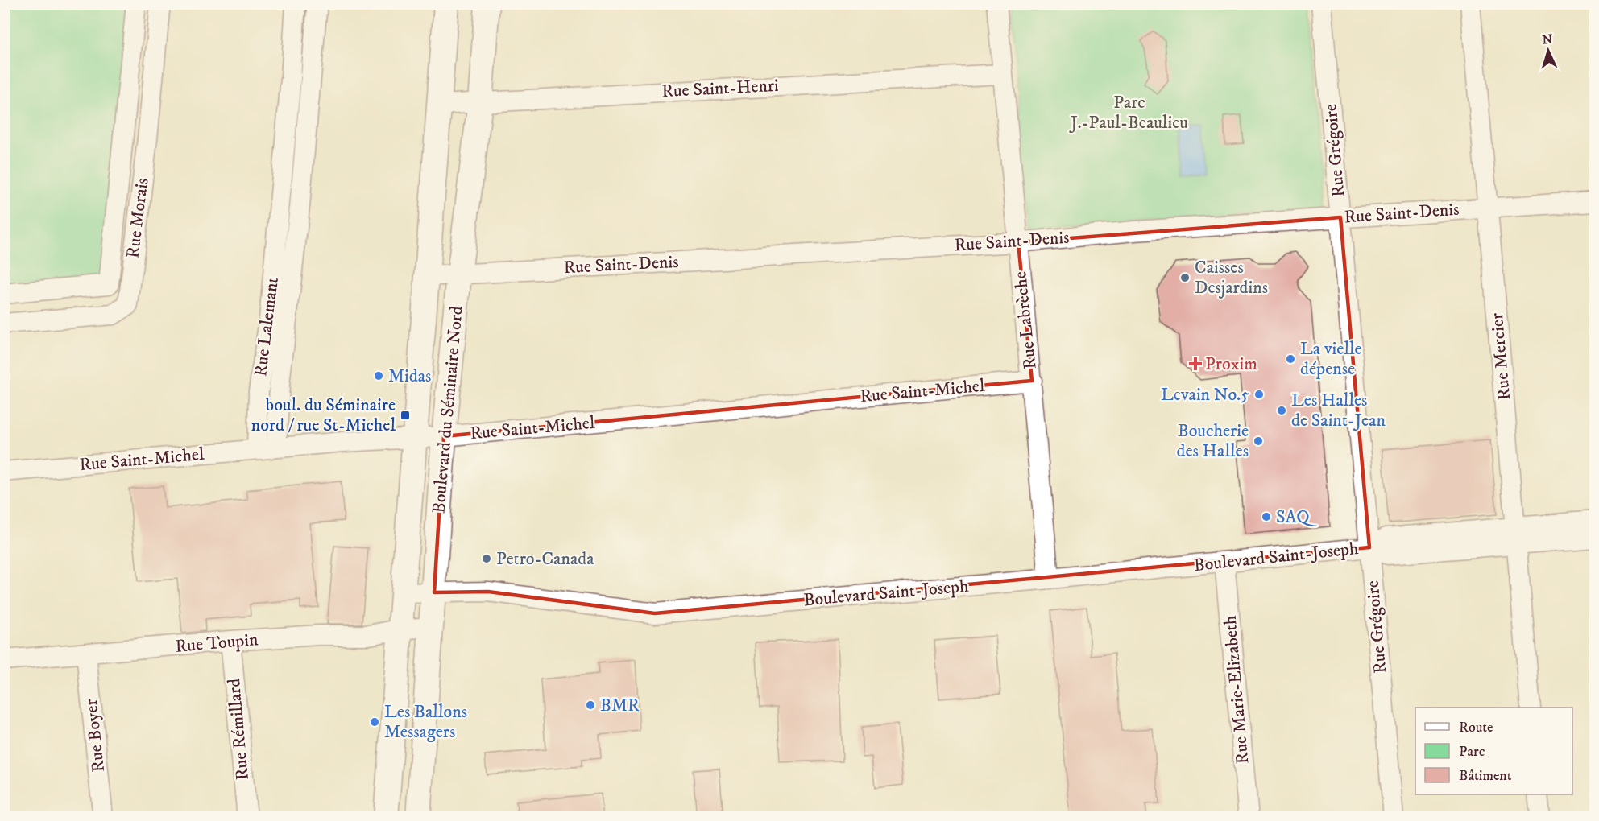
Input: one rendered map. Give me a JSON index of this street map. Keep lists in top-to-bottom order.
{
  "streets": {
    "main road": ["Boulevard du Séminaire Nord"],
    "street": [
      "Rue Saint-Henri",
      "Rue Grégoire",
      "Rue Saint-Denis",
      "Rue Morais",
      "Rue Labrèche",
      "Rue Lalemant",
      "Rue Mercier",
      "Rue Saint-Michel",
      "Boulevard Saint-Joseph",
      "Rue Toupin",
      "Rue Marie-Elizabeth",
      "Rue Rémillard",
      "Rue Boyer"
    ]
  },
  "crossings": [
    ["Rue Saint-Henri", "Rue Labrèche"],
    ["Rue Saint-Henri", "Boulevard du Séminaire Nord"],
    ["Rue Grégoire", "Rue Saint-Denis"],
    ["Rue Grégoire", "Boulevard Saint-Joseph"],
    ["Rue Saint-Denis", "Rue Labrèche"],
    ["Rue Saint-Denis", "Rue Mercier"],
    ["Rue Saint-Denis", "Boulevard du Séminaire Nord"],
    ["Rue Labrèche", "Rue Saint-Michel"],
    ["Rue Labrèche", "Boulevard Saint-Joseph"],
    ["Rue Lalemant", "Rue Saint-Michel"],
    ["Rue Mercier", "Boulevard Saint-Joseph"],
    ["Rue Saint-Michel", "Boulevard du Séminaire Nord"],
    ["Boulevard du Séminaire Nord", "Boulevard Saint-Joseph"],
    ["Boulevard du Séminaire Nord", "Rue Toupin"],
    ["Boulevard Saint-Joseph", "Rue Marie-Elizabeth"],
    ["Rue Toupin", "Rue Rémillard"],
    ["Rue Toupin", "Rue Boyer"]
  ],
  "parks": ["Parc J.-Paul-Beaulieu"],
  "places": {
    "other": [
      "Caisses Desjardins",
      "La vielle dépense",
      "Midas",
      "Levain No.5",
      "Les Halles de Saint-Jean",
      "Boucherie des Halles",
      "SAQ",
      "Petro-Canada",
      "BMR",
      "Les Ballons Messagers"
    ],
    "health": ["Proxim"],
    "transit": ["boul. du Séminaire nord / rue St-Michel"]
  },
  "legend": ["Route", "Parc", "Bâtiment"],
  "north": "top"
}
